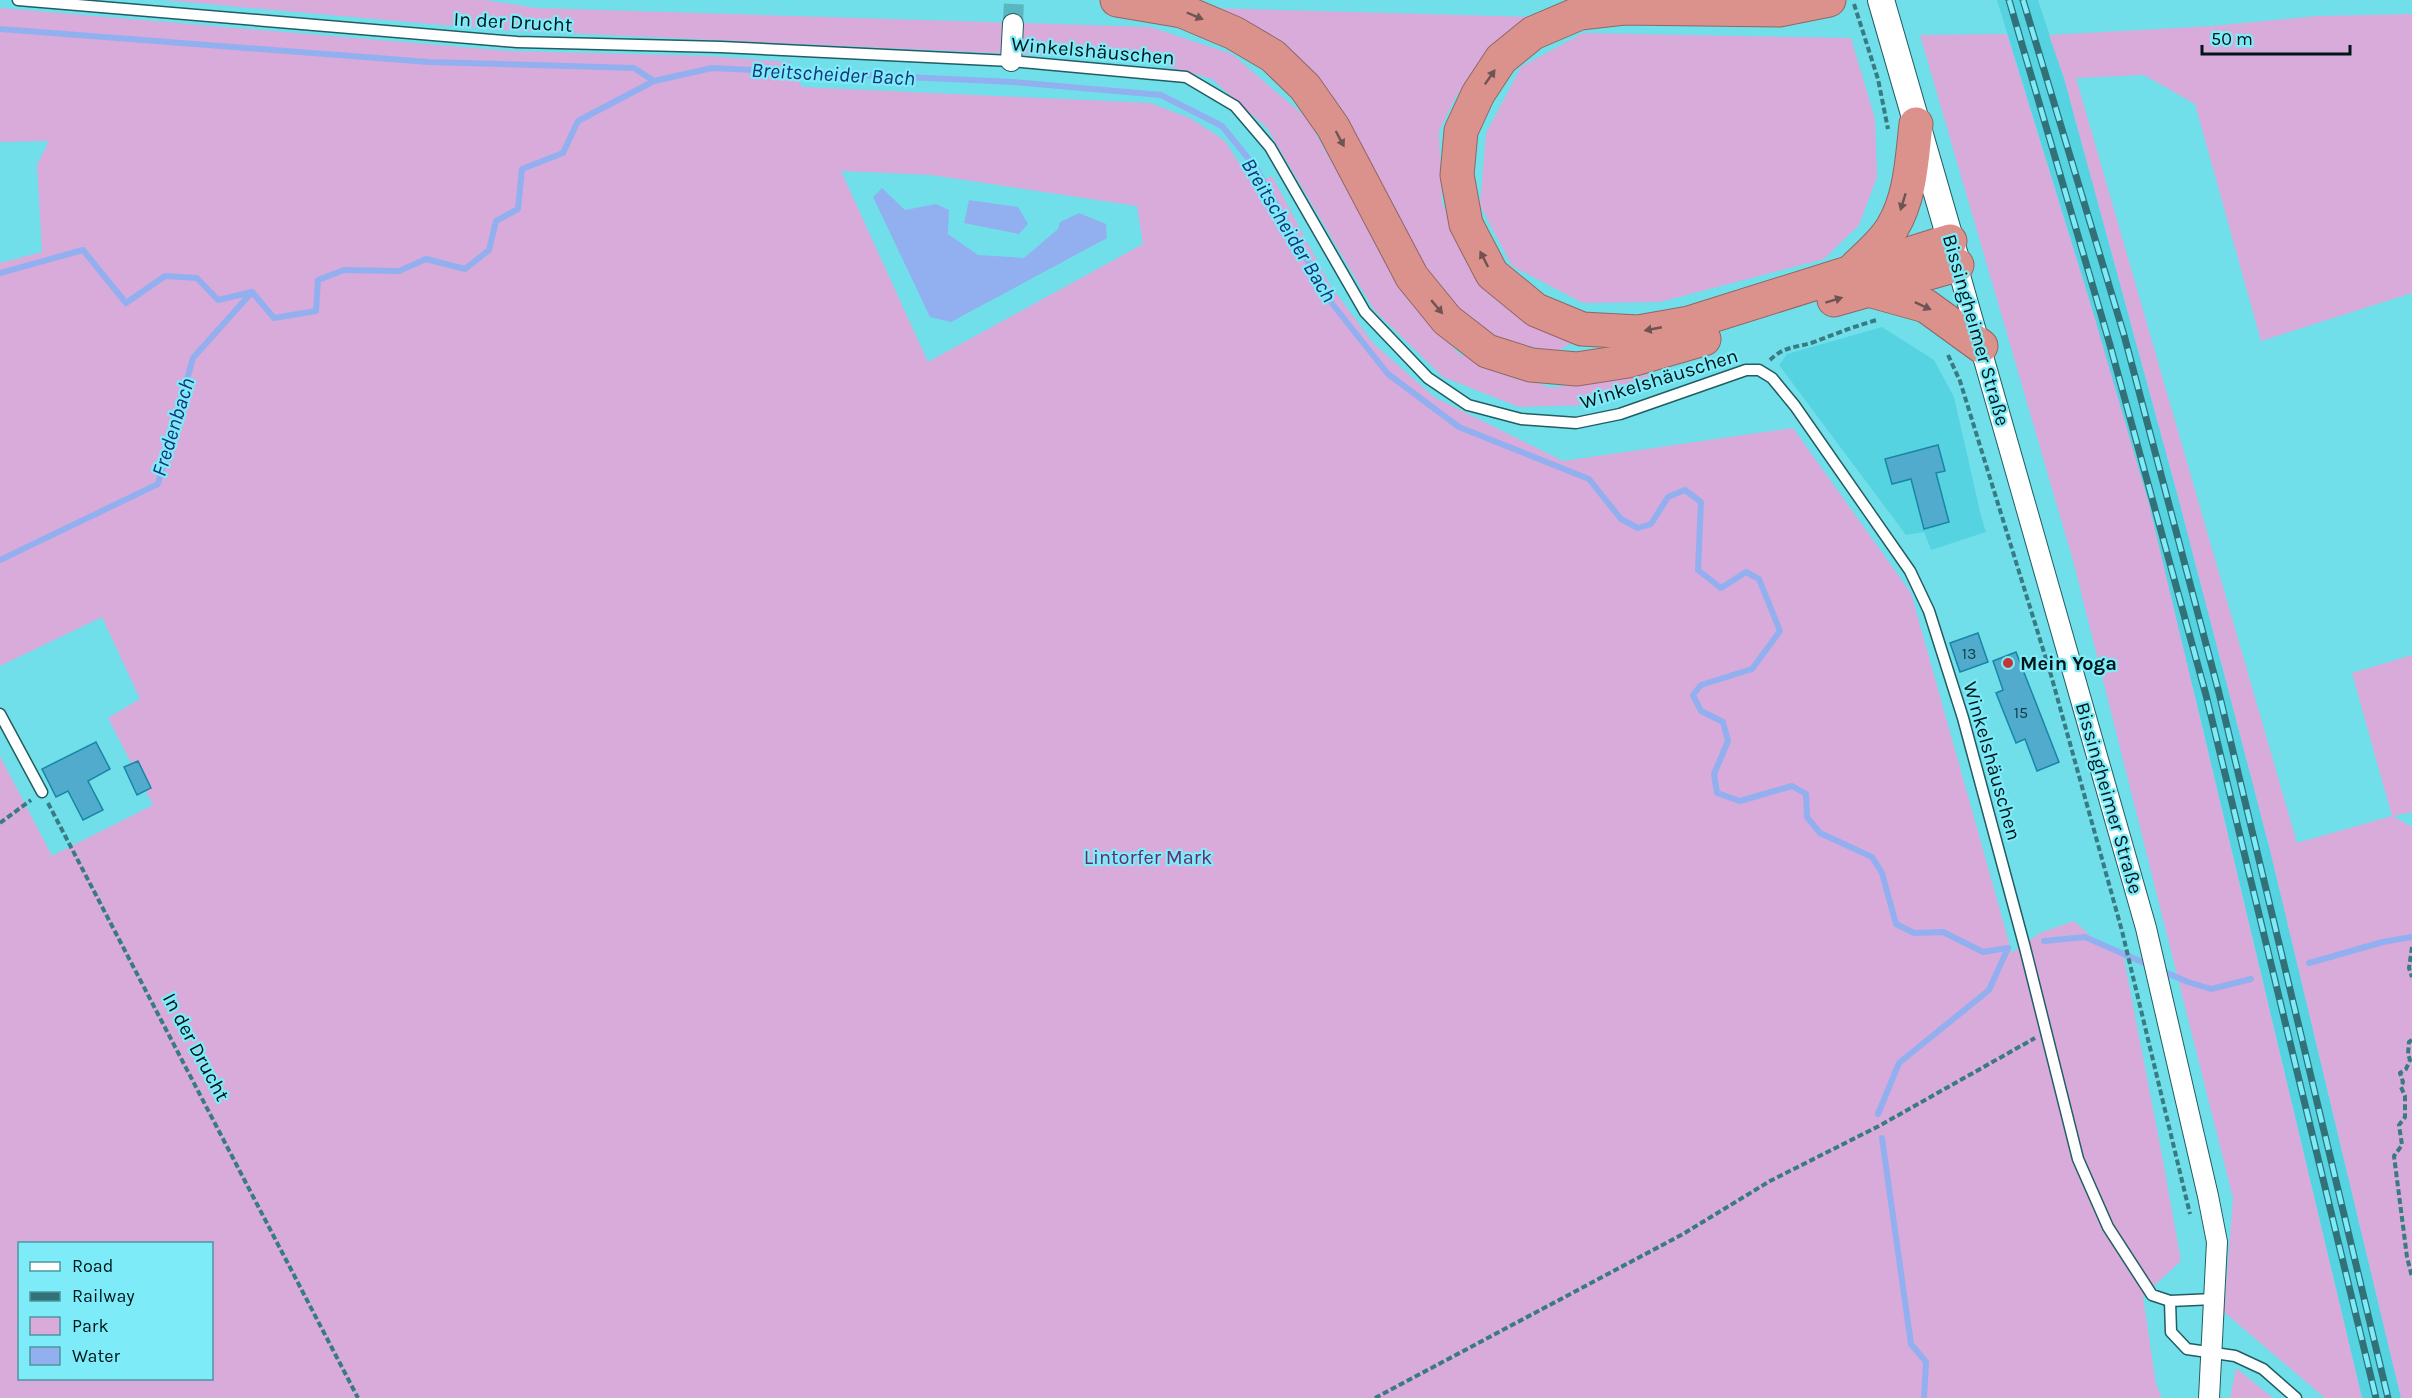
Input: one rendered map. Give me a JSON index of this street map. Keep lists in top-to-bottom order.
{
  "streets": {
    "street": ["Bissingheimer Straße"],
    "lane": ["In der Drucht", "Winkelshäuschen"]
  },
  "crossings": [
    ["In der Drucht", "Winkelshäuschen"]
  ],
  "water": ["Breitscheider Bach", "Fredenbach"],
  "parks": ["Lintorfer Mark"],
  "places": ["Mein Yoga"],
  "house_numbers": ["13", "15"],
  "legend": [
    "Road",
    "Railway",
    "Park",
    "Water"
  ],
  "scale_bar": "50 m"
}
